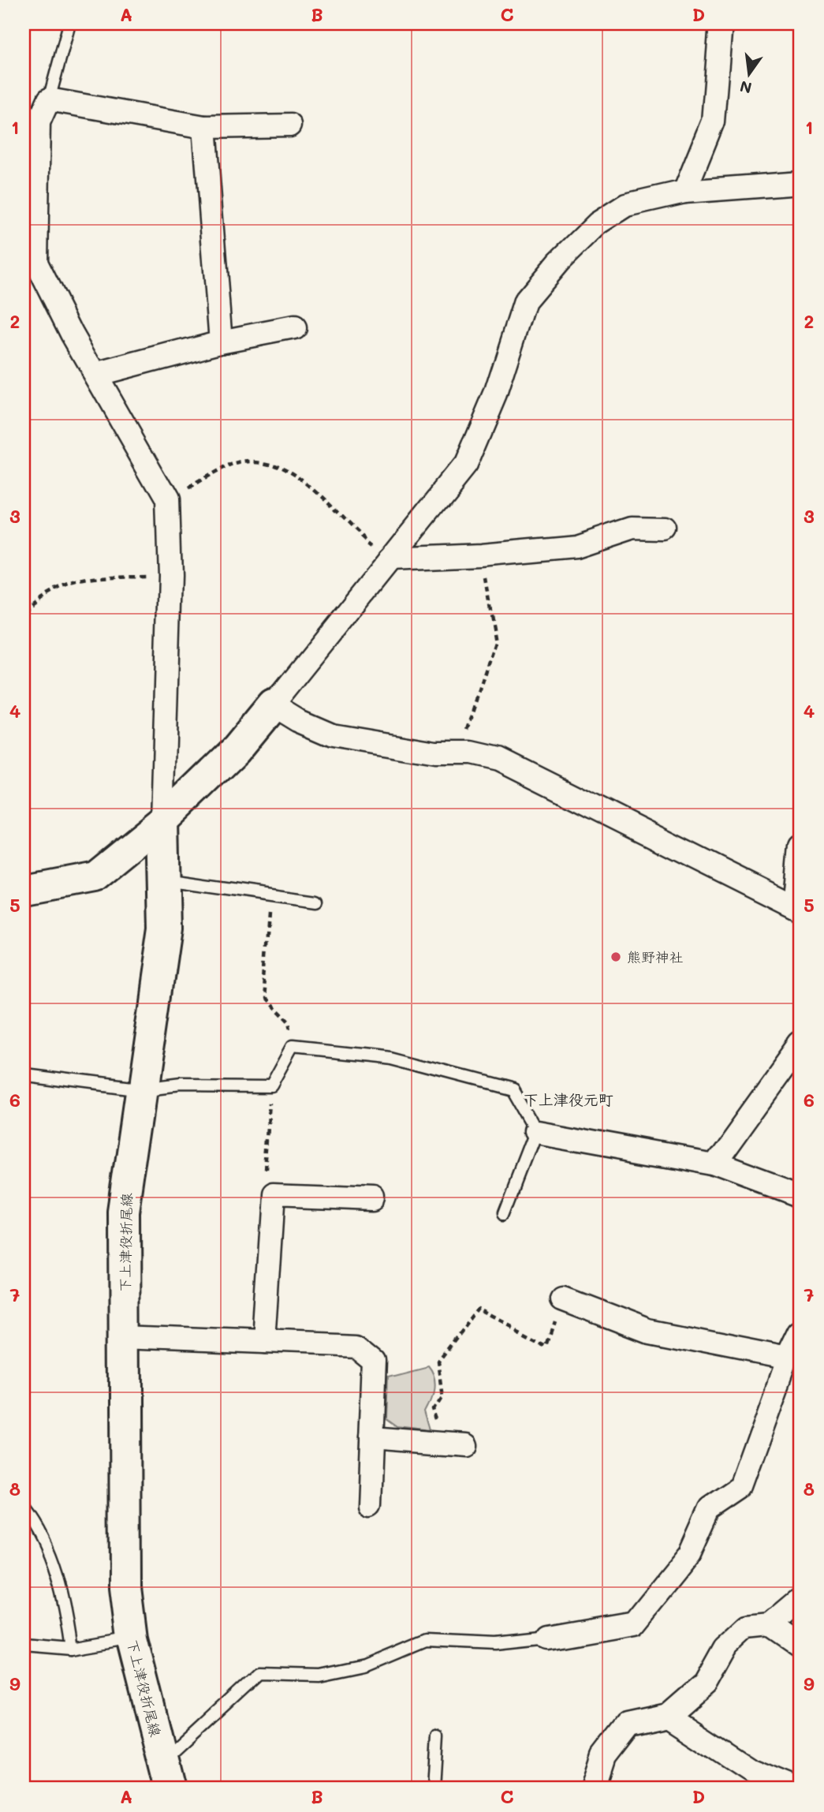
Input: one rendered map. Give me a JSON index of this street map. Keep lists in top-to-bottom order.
{
  "streets": {
    "main road": ["下上津役折尾線"]
  },
  "districts": ["下上津役元町"],
  "places": ["熊野神社"],
  "north": "bottom",
  "grid": {
    "columns": [
      "A",
      "B",
      "C",
      "D"
    ],
    "rows": [
      "1",
      "2",
      "3",
      "4",
      "5",
      "6",
      "7",
      "8",
      "9"
    ]
  }
}
